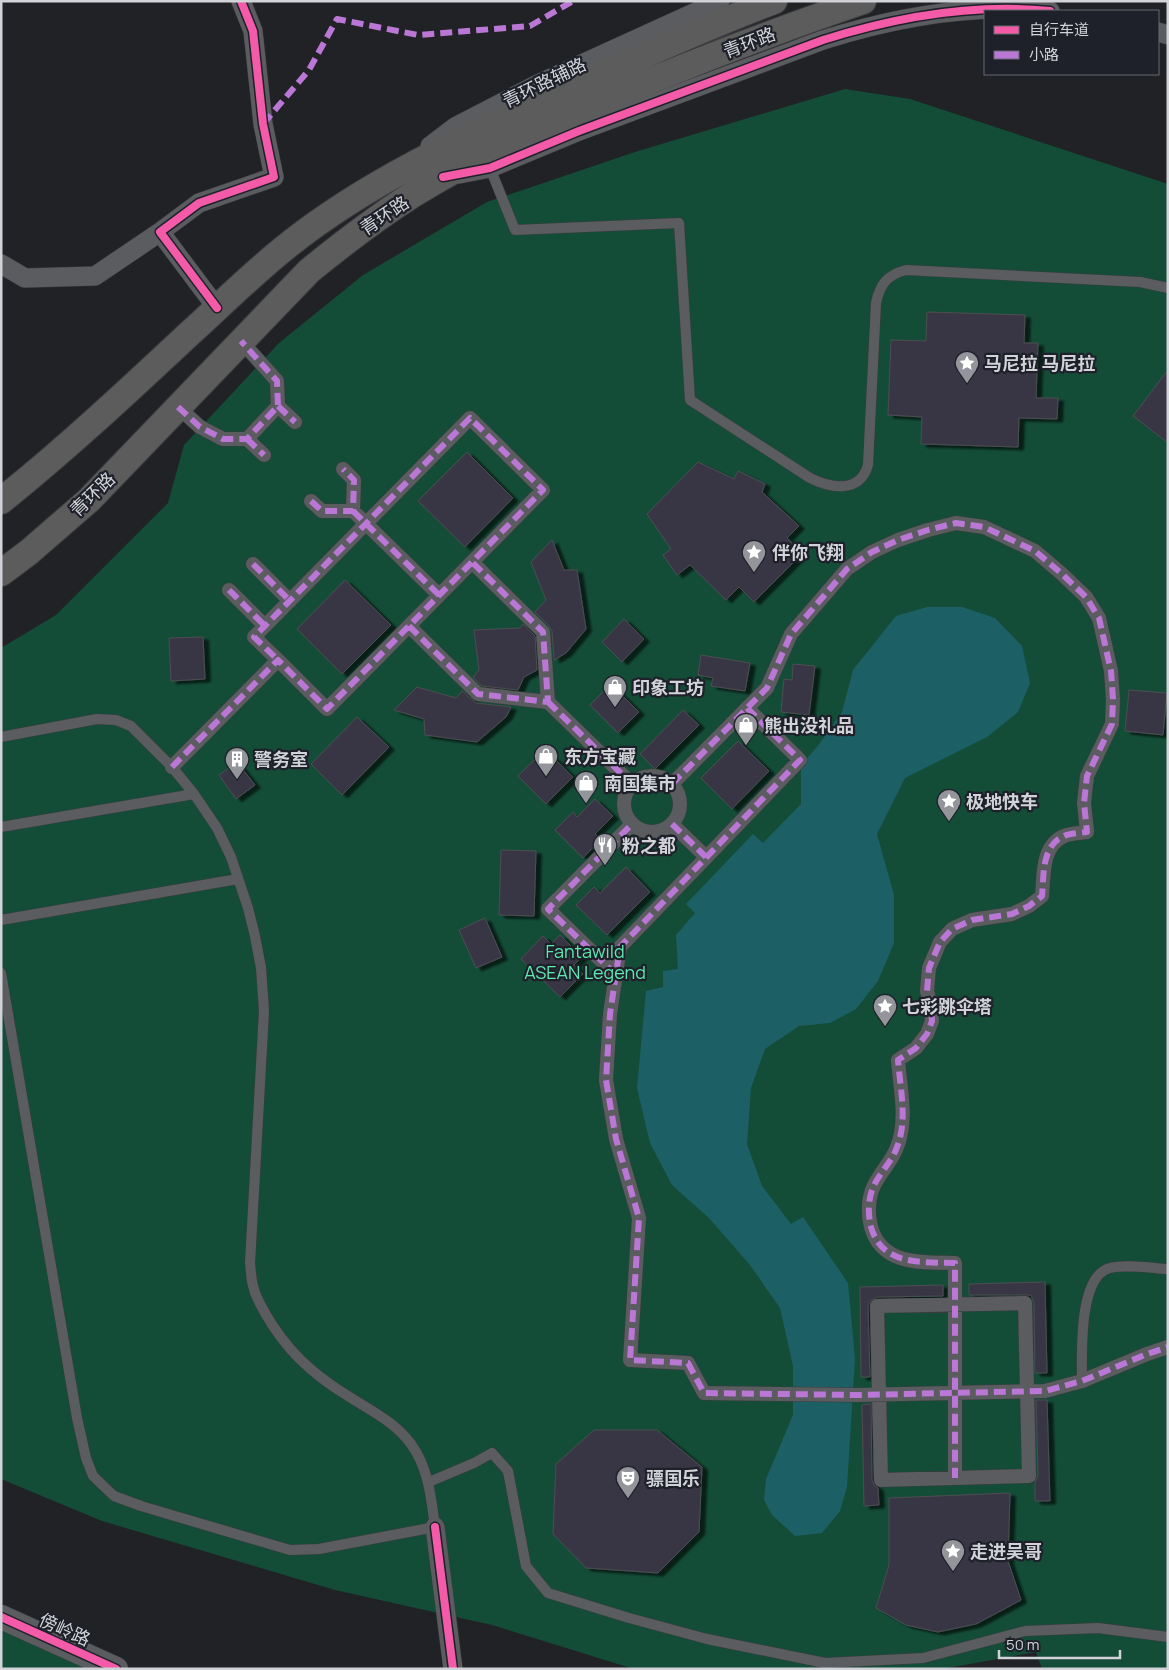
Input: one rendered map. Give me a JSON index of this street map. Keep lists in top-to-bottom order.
{
  "streets": {
    "main road": ["青环路"],
    "street": ["青环路辅路", "傍岭路"]
  },
  "crossings": [
    ["青环路", "青环路辅路"]
  ],
  "parks": ["Fantawild ASEAN Legend"],
  "places": {
    "place": [
      "马尼拉 马尼拉",
      "伴你飞翔",
      "极地快车",
      "七彩跳伞塔",
      "走进吴哥"
    ],
    "shop": [
      "印象工坊",
      "熊出没礼品",
      "东方宝藏",
      "南国集市"
    ],
    "building": ["警务室"],
    "restaurant": ["粉之都"],
    "theatre": ["骠国乐"]
  },
  "legend": ["自行车道", "小路"],
  "scale_bar": "50 m"
}
